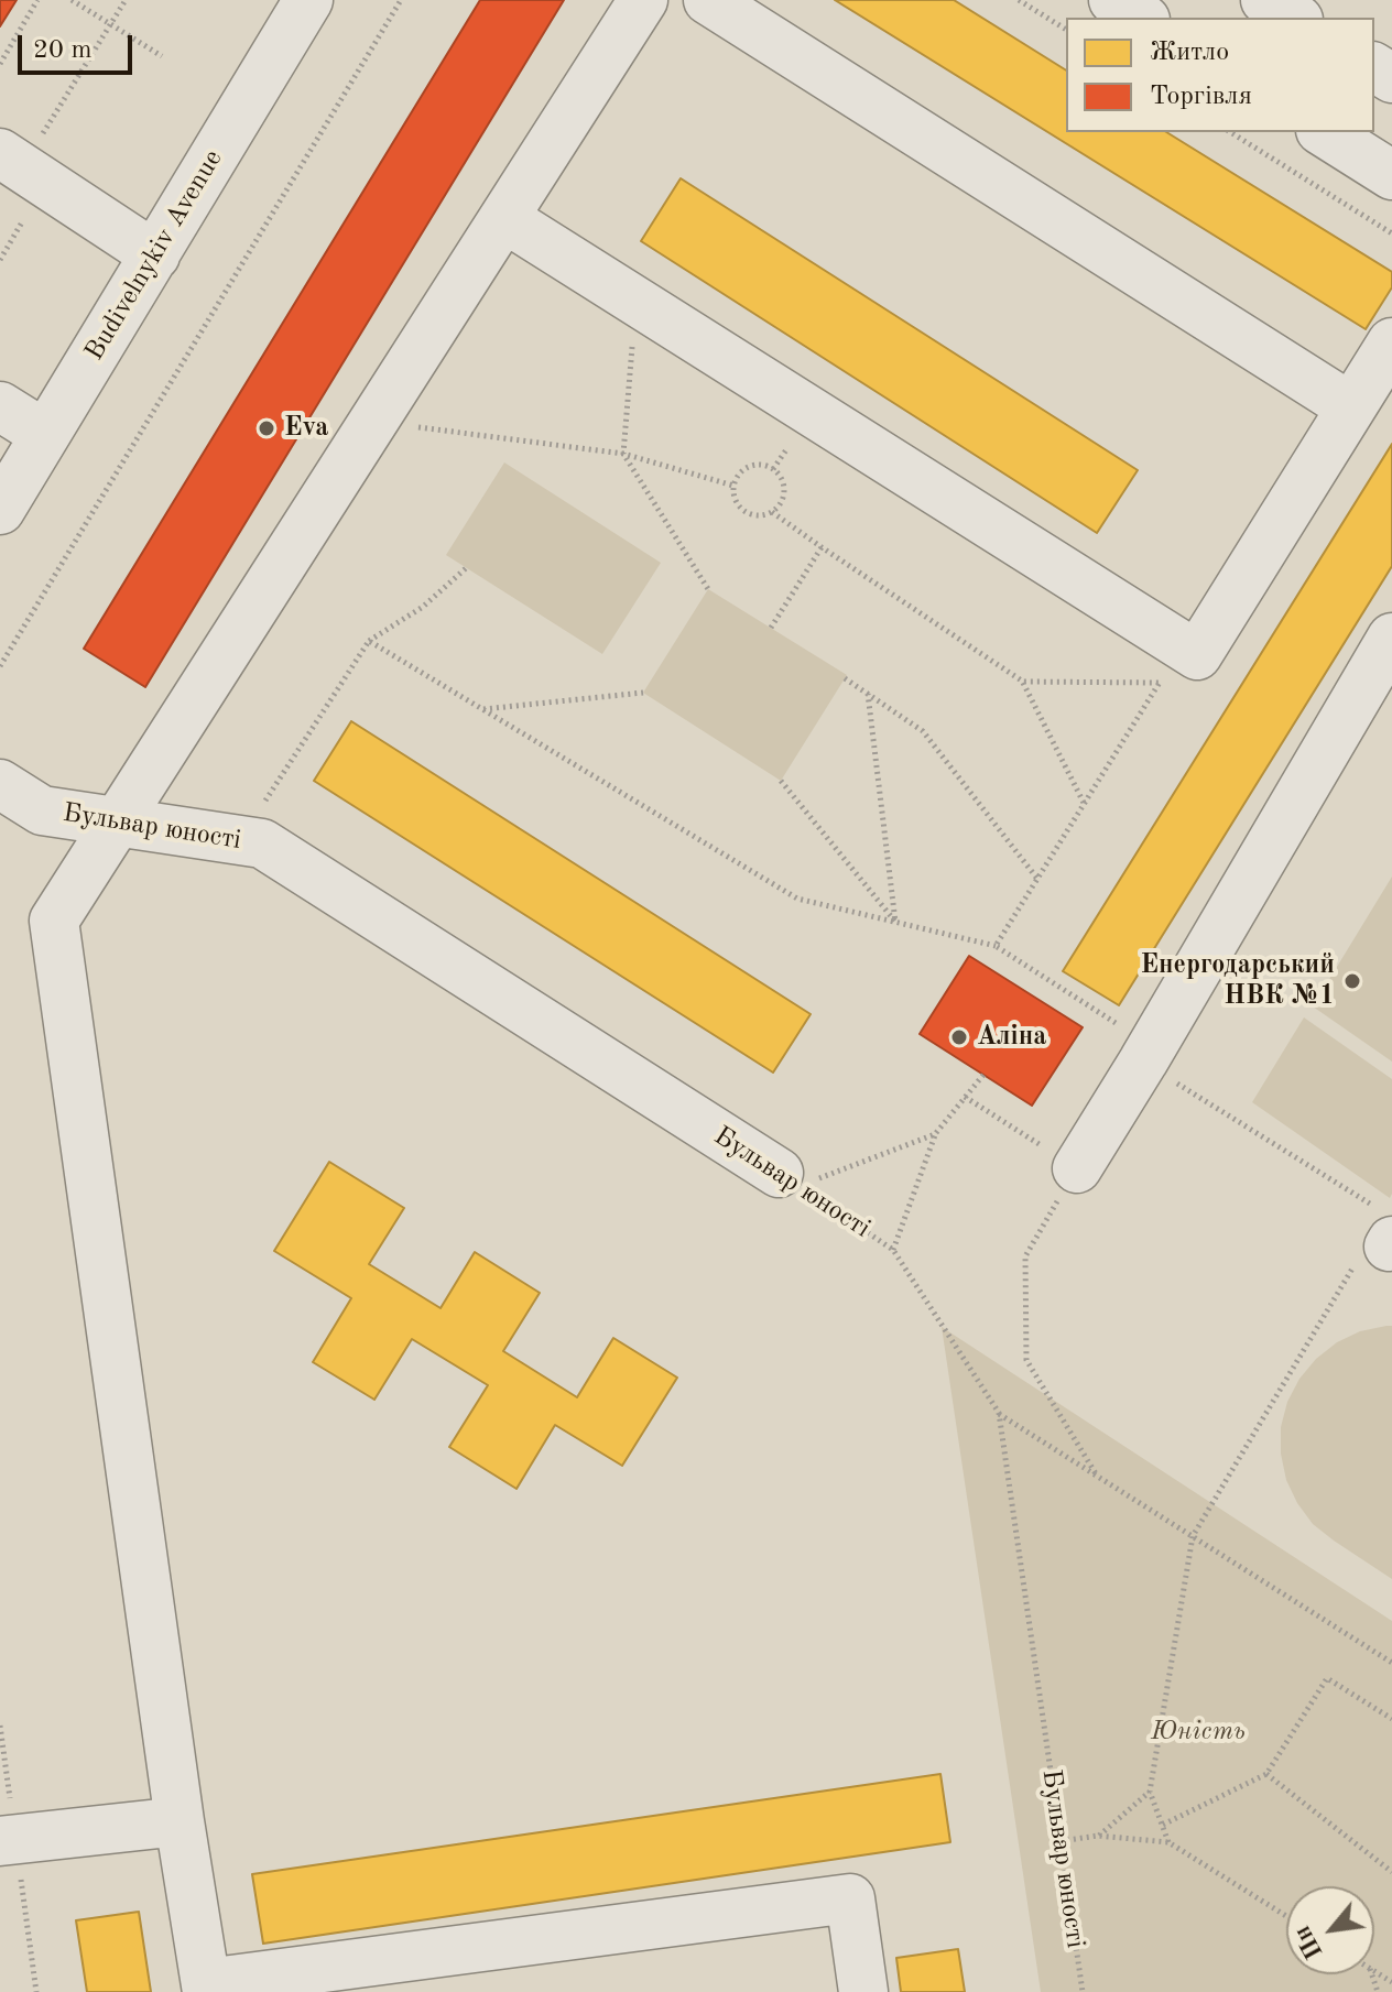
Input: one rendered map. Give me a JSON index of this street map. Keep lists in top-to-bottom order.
{
  "streets": {
    "street": ["Budivelnykiv Avenue", "Бульвар юності"]
  },
  "parks": ["Юність"],
  "places": ["Eva", "Енергодарський НВК №1", "Аліна"],
  "legend": ["Житло", "Торгівля"],
  "scale_bar": "20 m",
  "north": "bottom left"
}
